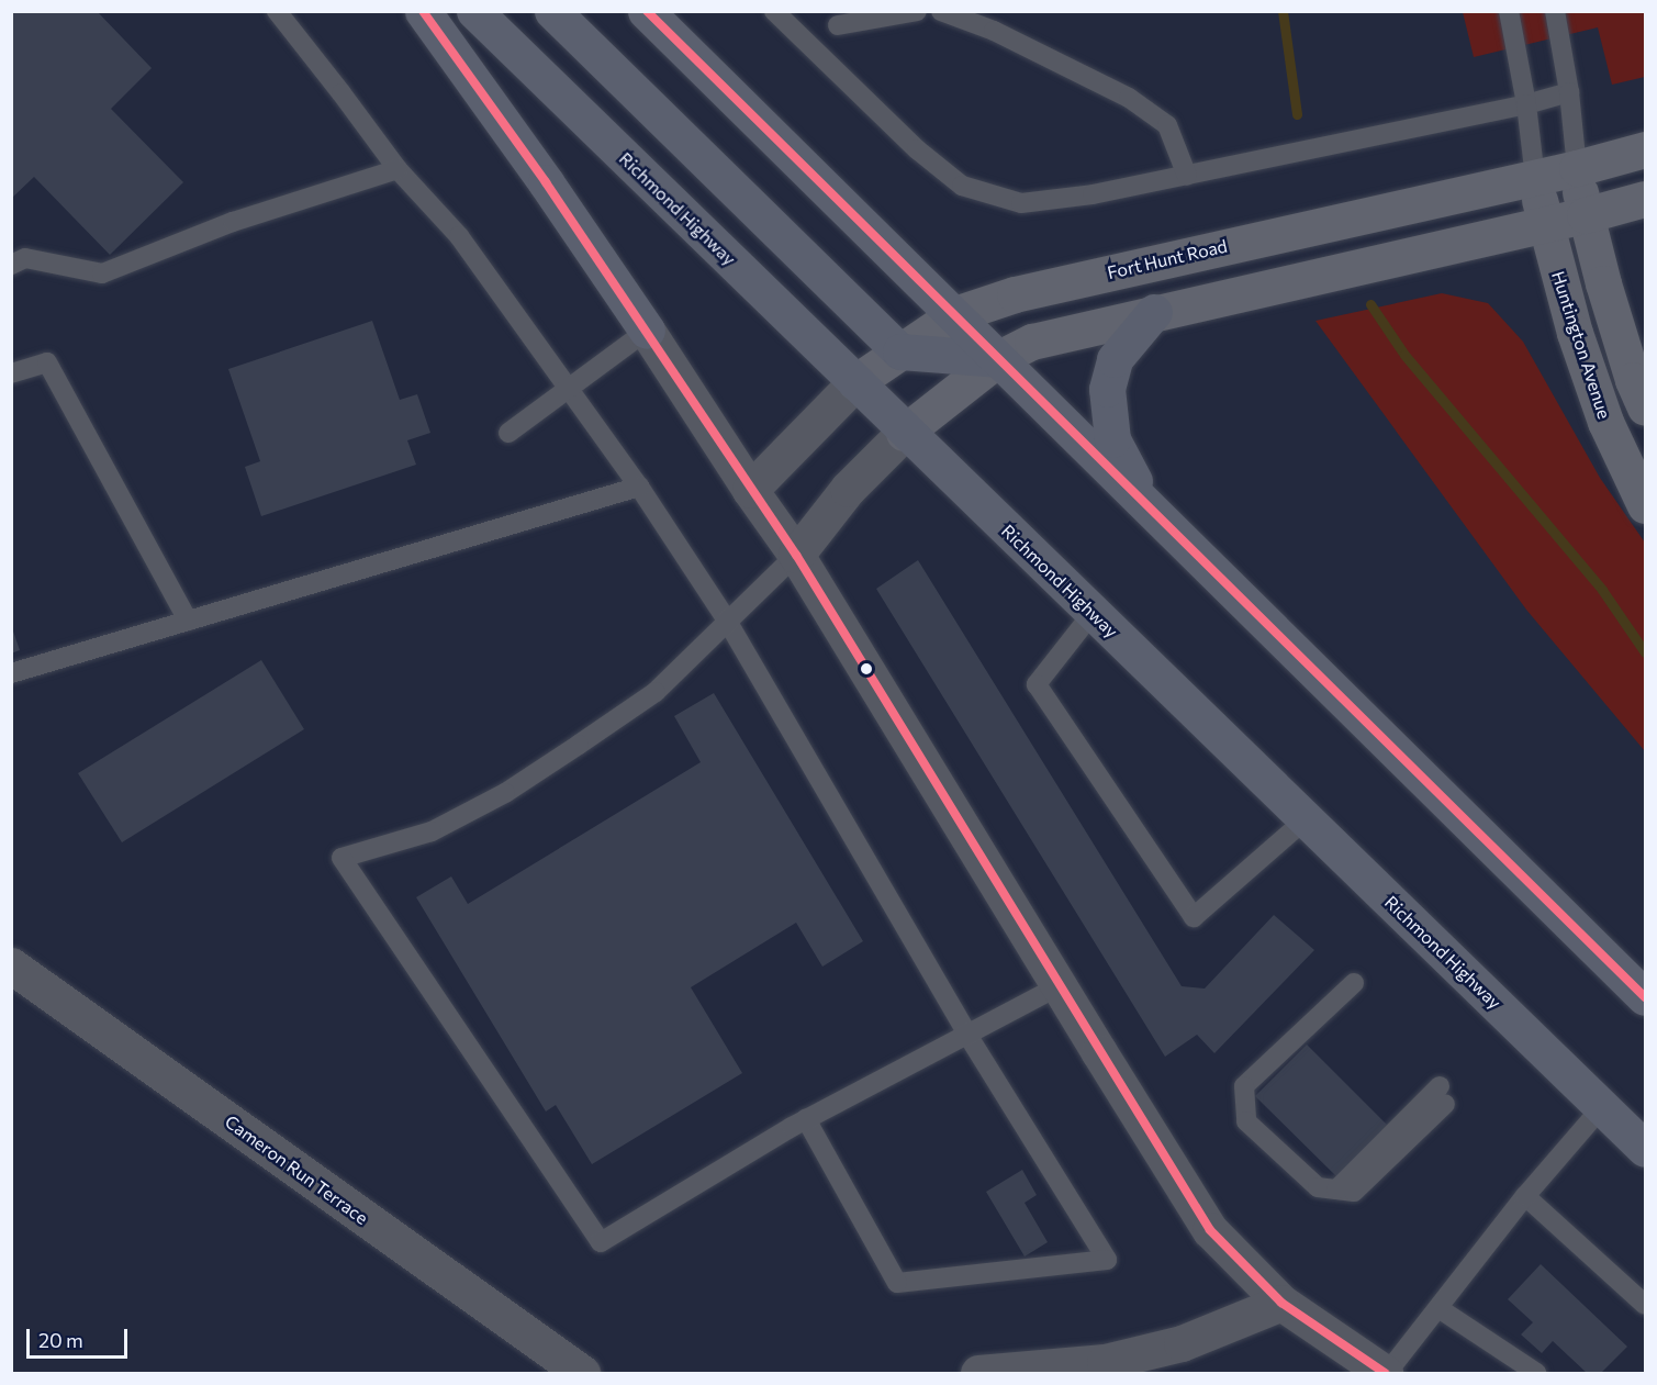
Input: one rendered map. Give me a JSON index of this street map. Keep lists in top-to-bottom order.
{
  "streets": {
    "highway": ["Richmond Highway"],
    "main road": ["Fort Hunt Road", "Huntington Avenue"],
    "street": ["Cameron Run Terrace"]
  },
  "crossings": [
    ["Richmond Highway", "Fort Hunt Road"],
    ["Fort Hunt Road", "Huntington Avenue"]
  ],
  "scale_bar": "20 m"
}
